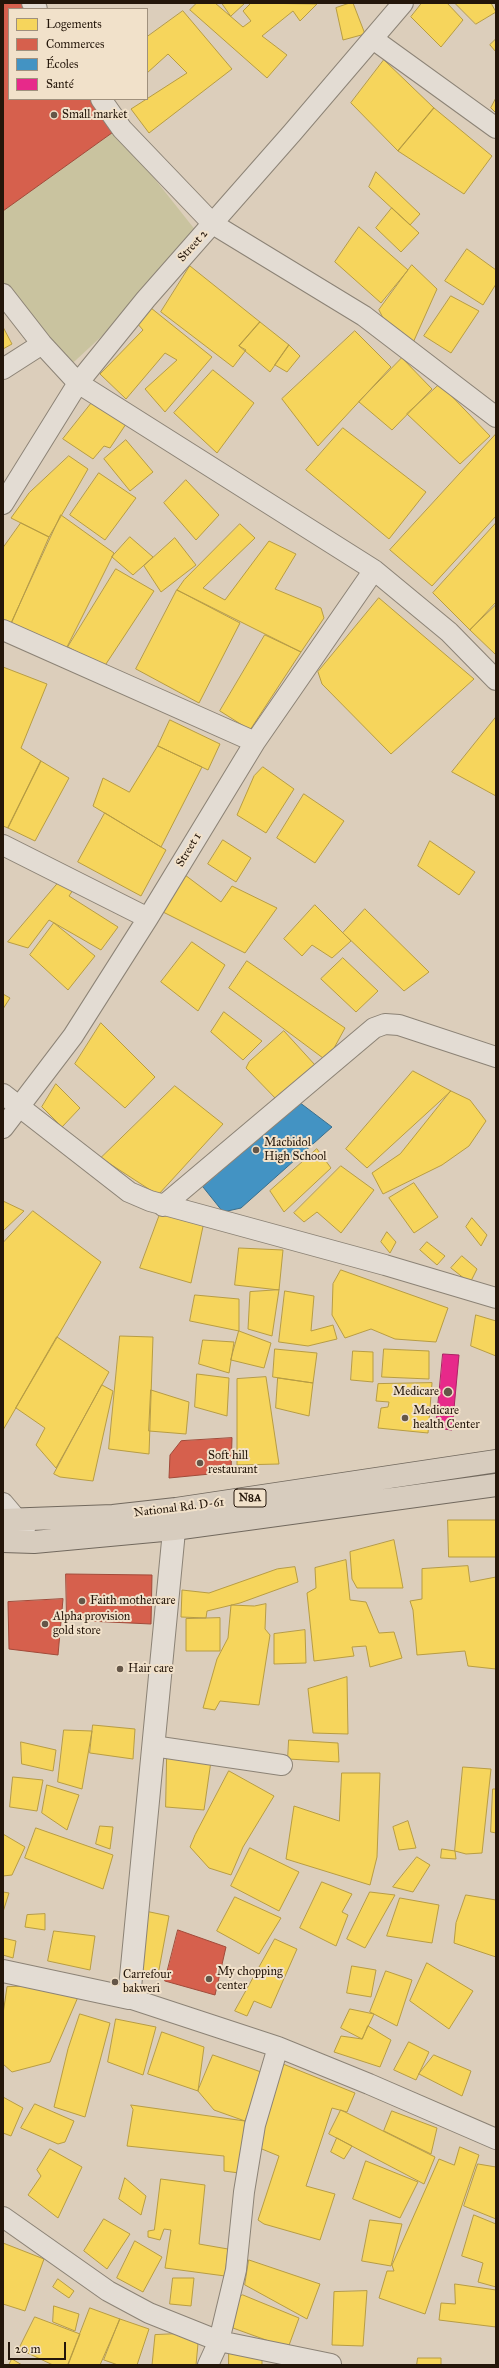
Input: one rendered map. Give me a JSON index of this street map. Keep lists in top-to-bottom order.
{
  "streets": {
    "highway": ["N8A", "National Rd. D-61"],
    "street": ["Street 2", "Street 1"]
  },
  "places": [
    "Small market",
    "Macbidol High School",
    "Medicare",
    "Medicare health Center",
    "Soft hill restaurant",
    "Faith mothercare",
    "Alpha provision gold store",
    "Hair care",
    "My chopping center",
    "Carrefour bakweri"
  ],
  "legend": [
    "Logements",
    "Commerces",
    "Écoles",
    "Santé"
  ],
  "scale_bar": "20 m"
}
